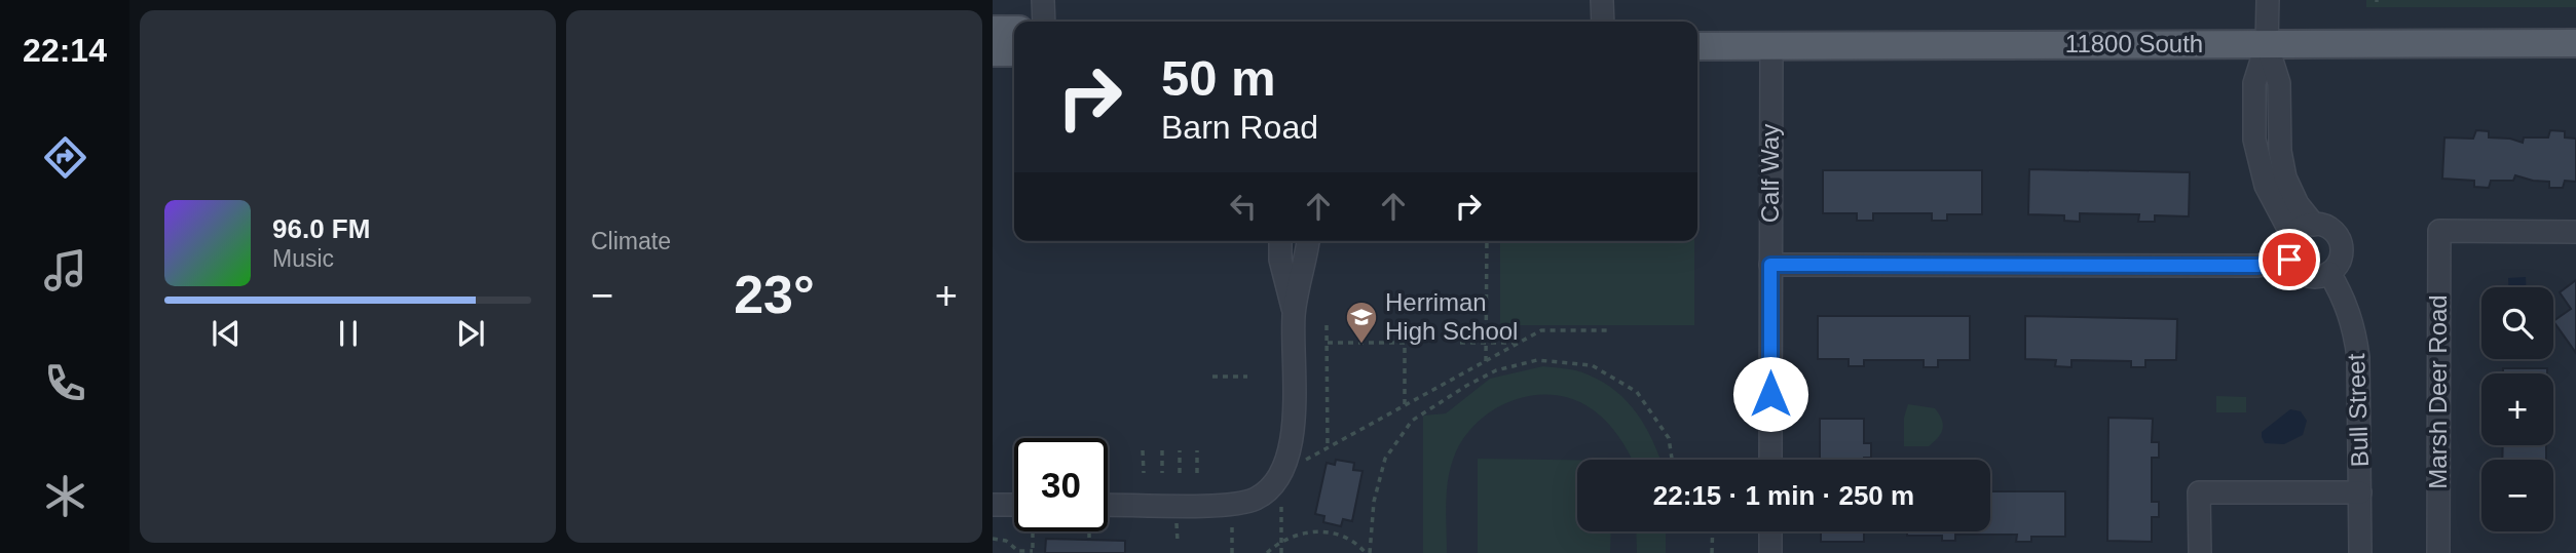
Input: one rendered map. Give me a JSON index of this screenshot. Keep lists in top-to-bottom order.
{
  "streets": {
    "main road": ["11800 South"],
    "street": ["Calf Way", "Marsh Deer Road", "Bull Street"]
  },
  "crossings": [
    ["11800 South", "Calf Way"]
  ],
  "places": {
    "school or university": ["Herriman High School"]
  },
  "page": {
    "tabs": "22:14",
    "tile": "Climate",
    "turn": ["50 m", "Barn Road"],
    "song": ["96.0 FM", "Music"],
    "heat": ["−", "23°", "+"],
    "map_buttons": ["+", "−"],
    "limit": "30",
    "trip": "22:15 · 1 min · 250 m"
  }
}
